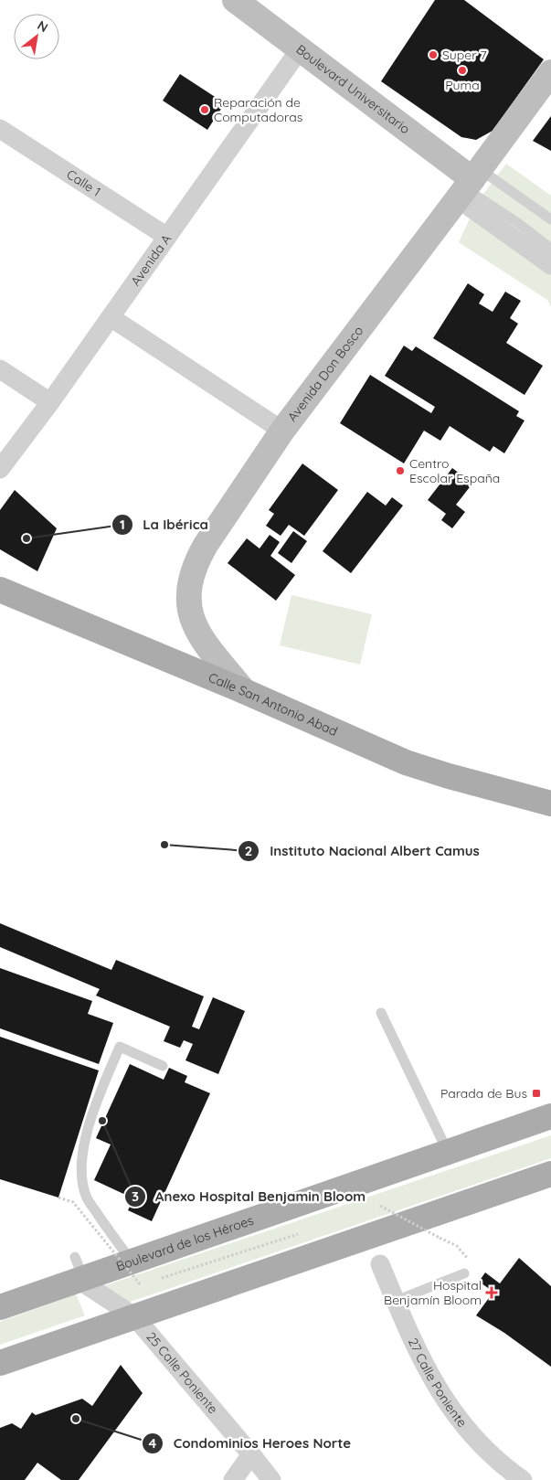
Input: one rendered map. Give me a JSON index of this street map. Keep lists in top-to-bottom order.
{
  "streets": {
    "main road": [
      "Boulevard Universitario",
      "Avenida Don Bosco",
      "Calle San Antonio Abad",
      "Boulevard de los Héroes"
    ],
    "street": [
      "Calle 1",
      "Avenida A",
      "25 Calle Poniente",
      "27 Calle Poniente"
    ]
  },
  "crossings": [
    ["Boulevard Universitario", "Avenida A"],
    ["Boulevard Universitario", "Avenida Don Bosco"],
    ["Calle 1", "Avenida A"],
    ["Avenida Don Bosco", "Calle San Antonio Abad"],
    ["Boulevard de los Héroes", "25 Calle Poniente"]
  ],
  "places": {
    "other": [
      "Super 7",
      "Puma",
      "Reparación de Computadoras",
      "Centro Escolar España",
      "La Ibérica",
      "Instituto Nacional Albert Camus",
      "Anexo Hospital Benjamin Bloom",
      "Condominios Heroes Norte"
    ],
    "transit": ["Parada de Bus"],
    "health": ["Hospital Benjamín Bloom"]
  },
  "north": "top right"
}
